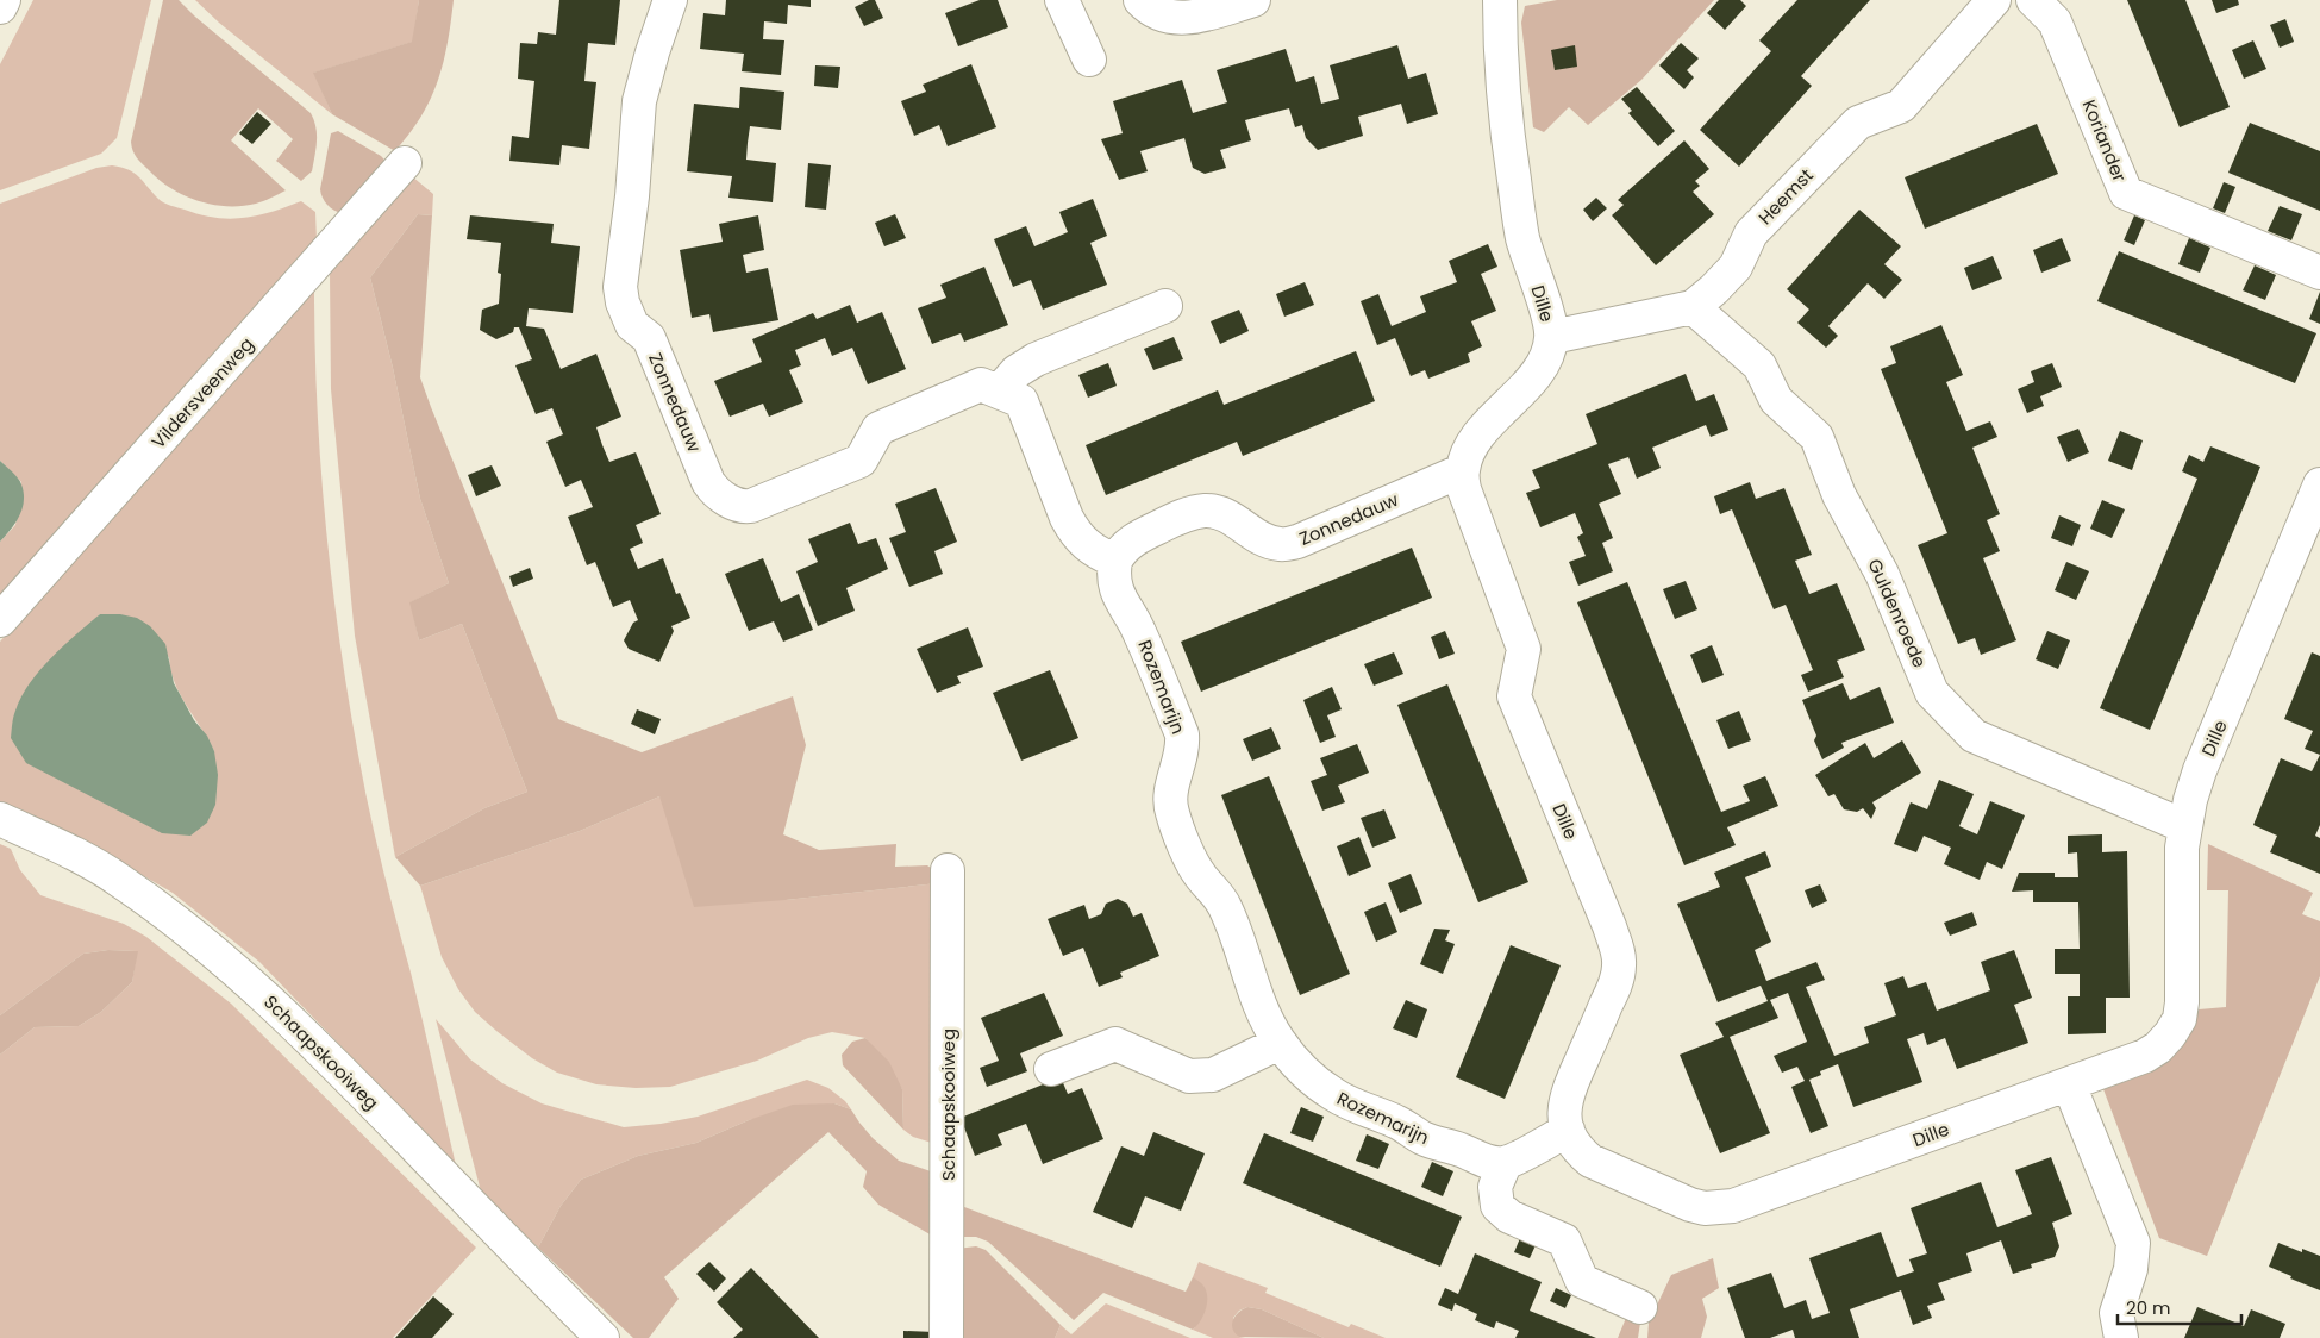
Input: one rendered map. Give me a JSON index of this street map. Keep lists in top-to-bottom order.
{
  "streets": {
    "street": [
      "Koriander",
      "Heemst",
      "Dille",
      "Vildersveenweg",
      "Zonnedauw",
      "Guldenroede",
      "Rozemarijn",
      "Schaapskooiweg"
    ]
  },
  "crossings": [
    ["Heemst", "Dille"],
    ["Heemst", "Guldenroede"],
    ["Dille", "Zonnedauw"],
    ["Dille", "Guldenroede"],
    ["Zonnedauw", "Rozemarijn"]
  ],
  "scale_bar": "20 m"
}
